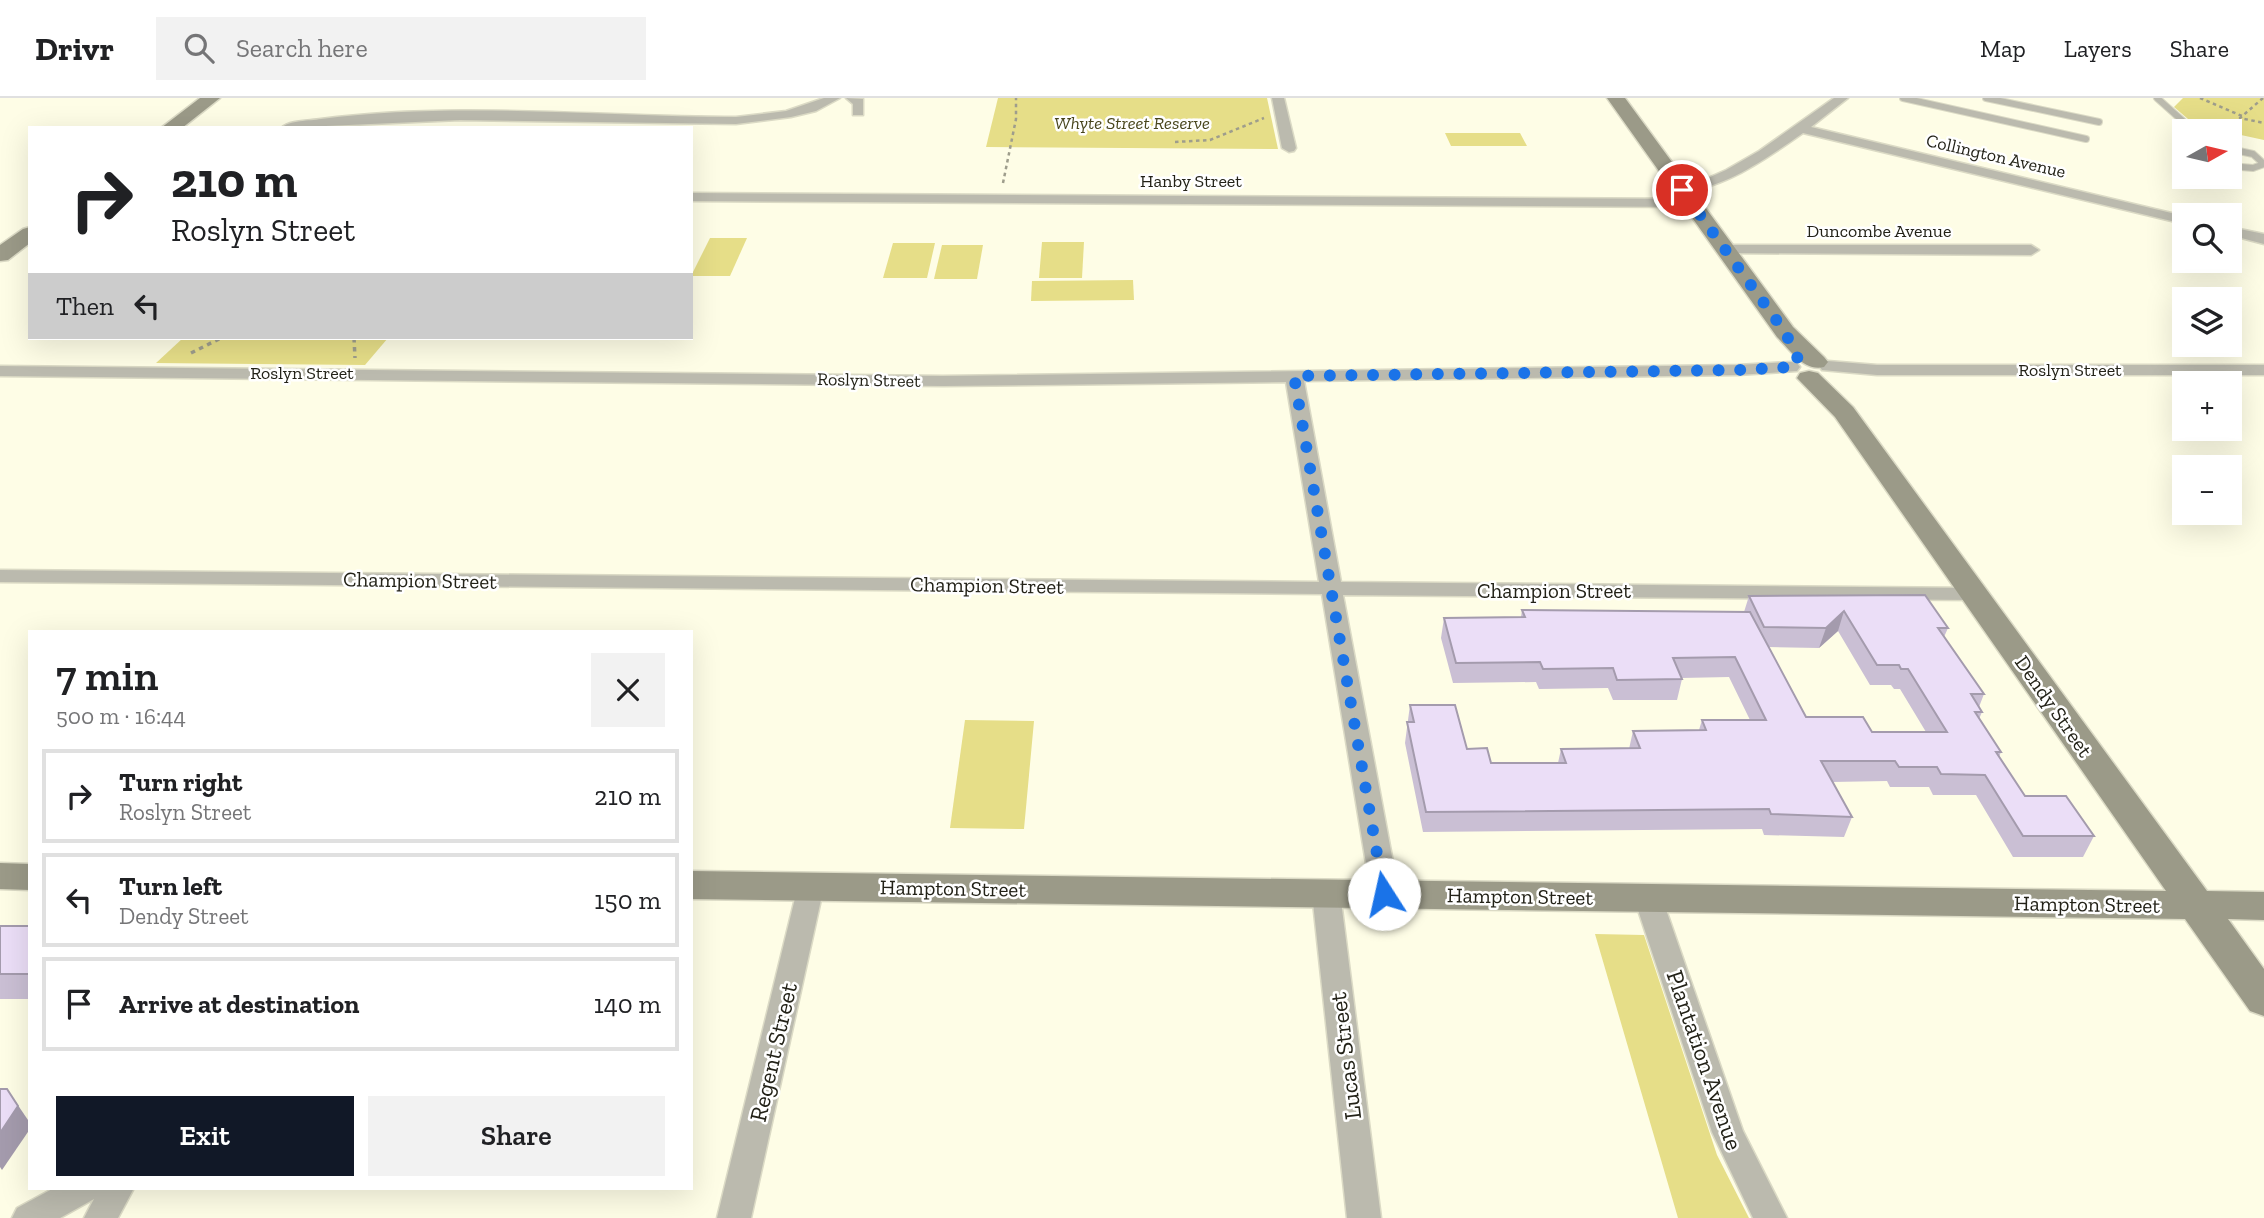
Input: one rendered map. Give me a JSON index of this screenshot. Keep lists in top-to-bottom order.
{
  "streets": {
    "street": [
      "Collington Avenue",
      "Hanby Street",
      "Duncombe Avenue",
      "Roslyn Street",
      "Champion Street",
      "Dendy Street",
      "Hampton Street",
      "Regent Street",
      "Lucas Street",
      "Plantation Avenue"
    ]
  },
  "crossings": [
    ["Hanby Street", "Dendy Street"],
    ["Duncombe Avenue", "Dendy Street"],
    ["Roslyn Street", "Dendy Street"],
    ["Champion Street", "Dendy Street"],
    ["Dendy Street", "Hampton Street"],
    ["Hampton Street", "Regent Street"],
    ["Hampton Street", "Lucas Street"],
    ["Hampton Street", "Plantation Avenue"]
  ],
  "parks": ["Whyte Street Reserve"],
  "north": "right",
  "page": {
    "header": "Drivr",
    "search": "Search here",
    "nav": ["Map", "Layers", "Share"],
    "map_buttons": ["+", "−"],
    "turn": ["210 m", "Roslyn Street"],
    "then": "Then",
    "heading": ["7 min", "500 m · 16:44"],
    "list": [
      {
        "name": "Turn right",
        "note": "Roslyn Street",
        "value": "210 m"
      },
      {
        "name": "Turn left",
        "note": "Dendy Street",
        "value": "150 m"
      },
      {
        "name": "Arrive at destination",
        "value": "140 m"
      }
    ],
    "buttons": ["Exit", "Share"]
  }
}
